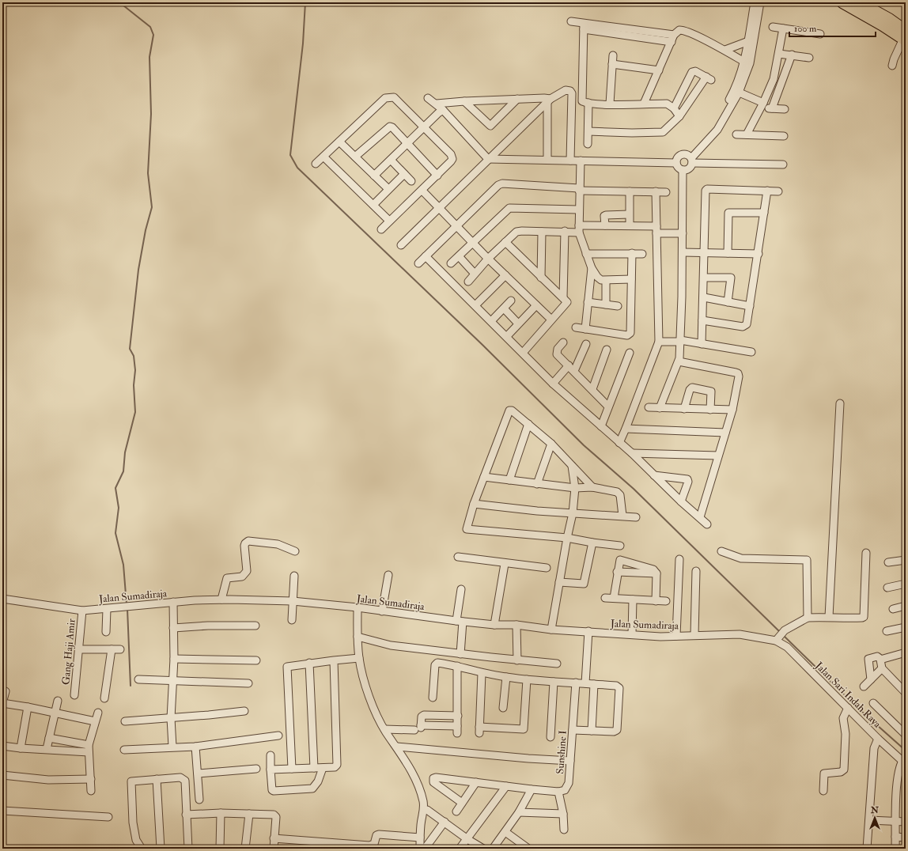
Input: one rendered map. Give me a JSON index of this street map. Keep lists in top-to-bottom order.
{
  "streets": {
    "street": [
      "Jalan Sumadiraja",
      "Gang Haji Amir",
      "Jalan Sari Indah Raya",
      "Sunshine I"
    ]
  },
  "crossings": [
    ["Jalan Sumadiraja", "Gang Haji Amir"],
    ["Jalan Sumadiraja", "Jalan Sari Indah Raya"]
  ],
  "scale_bar": "100 m",
  "north": "top"
}
